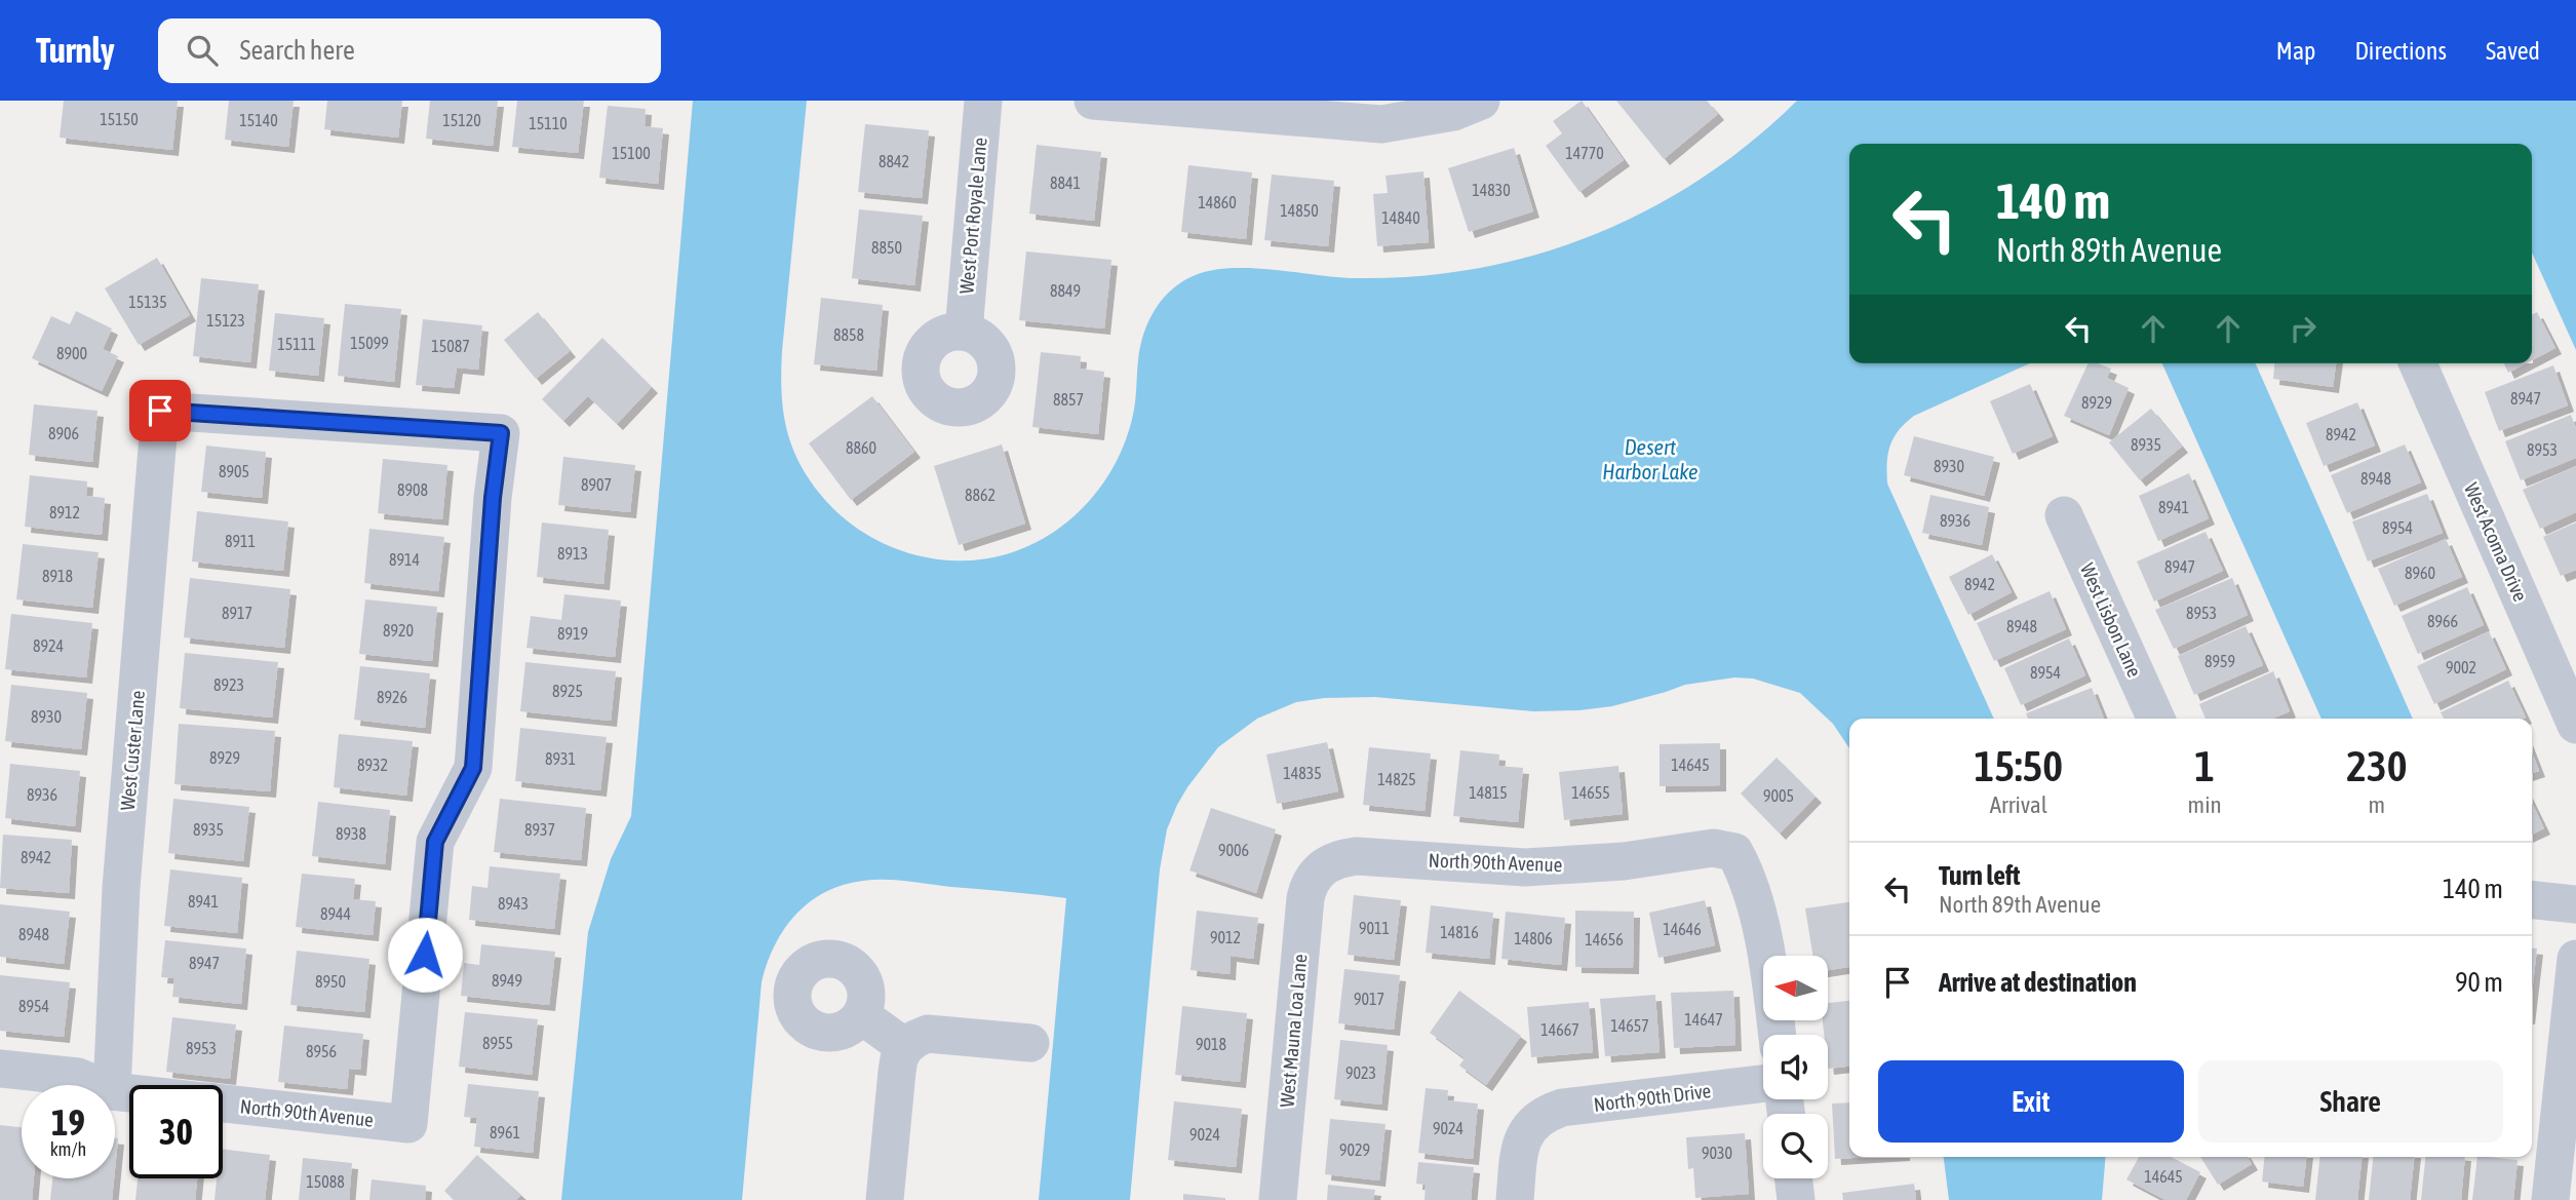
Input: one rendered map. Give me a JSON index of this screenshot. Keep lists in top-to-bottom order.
{
  "streets": {
    "street": [
      "West Port Royale Lane",
      "West Acoma Drive",
      "West Lisbon Lane",
      "West Custer Lane",
      "North 90th Avenue",
      "West Mauna Loa Lane",
      "North 90th Drive"
    ]
  },
  "crossings": [
    ["West Custer Lane", "North 90th Avenue"],
    ["North 90th Avenue", "West Mauna Loa Lane"]
  ],
  "water": ["Desert Harbor Lake"],
  "house_numbers": [
    "15150",
    "15140",
    "15120",
    "15110",
    "15100",
    "14770",
    "8842",
    "8841",
    "14830",
    "14860",
    "14850",
    "14840",
    "8850",
    "8849",
    "15135",
    "15123",
    "8858",
    "15099",
    "15111",
    "15087",
    "8900",
    "8947",
    "8857",
    "8929",
    "8906",
    "8942",
    "8935",
    "8860",
    "8953",
    "8930",
    "8905",
    "8948",
    "8907",
    "8908",
    "8862",
    "8941",
    "8912",
    "8936",
    "8954",
    "8911",
    "8913",
    "8914",
    "8947",
    "8960",
    "8918",
    "8942",
    "8917",
    "8953",
    "8966",
    "8948",
    "8920",
    "8919",
    "8924",
    "8959",
    "9002",
    "8954",
    "8923",
    "8925",
    "8926",
    "8930",
    "8929",
    "8931",
    "8932",
    "14645",
    "14835",
    "14825",
    "14815",
    "14655",
    "8936",
    "9005",
    "8935",
    "8937",
    "8938",
    "9006",
    "8942",
    "8941",
    "8943",
    "8944",
    "9011",
    "14646",
    "14816",
    "8948",
    "9012",
    "14806",
    "14656",
    "8947",
    "8949",
    "8950",
    "9017",
    "8954",
    "14647",
    "14657",
    "14667",
    "8955",
    "9018",
    "8953",
    "8956",
    "9023",
    "9024",
    "8961",
    "9024",
    "9029",
    "9030",
    "14645",
    "15088"
  ],
  "north": "left",
  "page": {
    "header": "Turnly",
    "search": "Search here",
    "nav": ["Map", "Directions", "Saved"],
    "turn": ["140 m", "North 89th Avenue"],
    "eta": [
      "15:50",
      "Arrival",
      "1",
      "min",
      "230",
      "m"
    ],
    "list": [
      {
        "name": "Turn left",
        "note": "North 89th Avenue",
        "value": "140 m"
      },
      {
        "name": "Arrive at destination",
        "value": "90 m"
      }
    ],
    "buttons": ["Exit", "Share"],
    "speed": "19 km/h",
    "limit": "30"
  }
}
